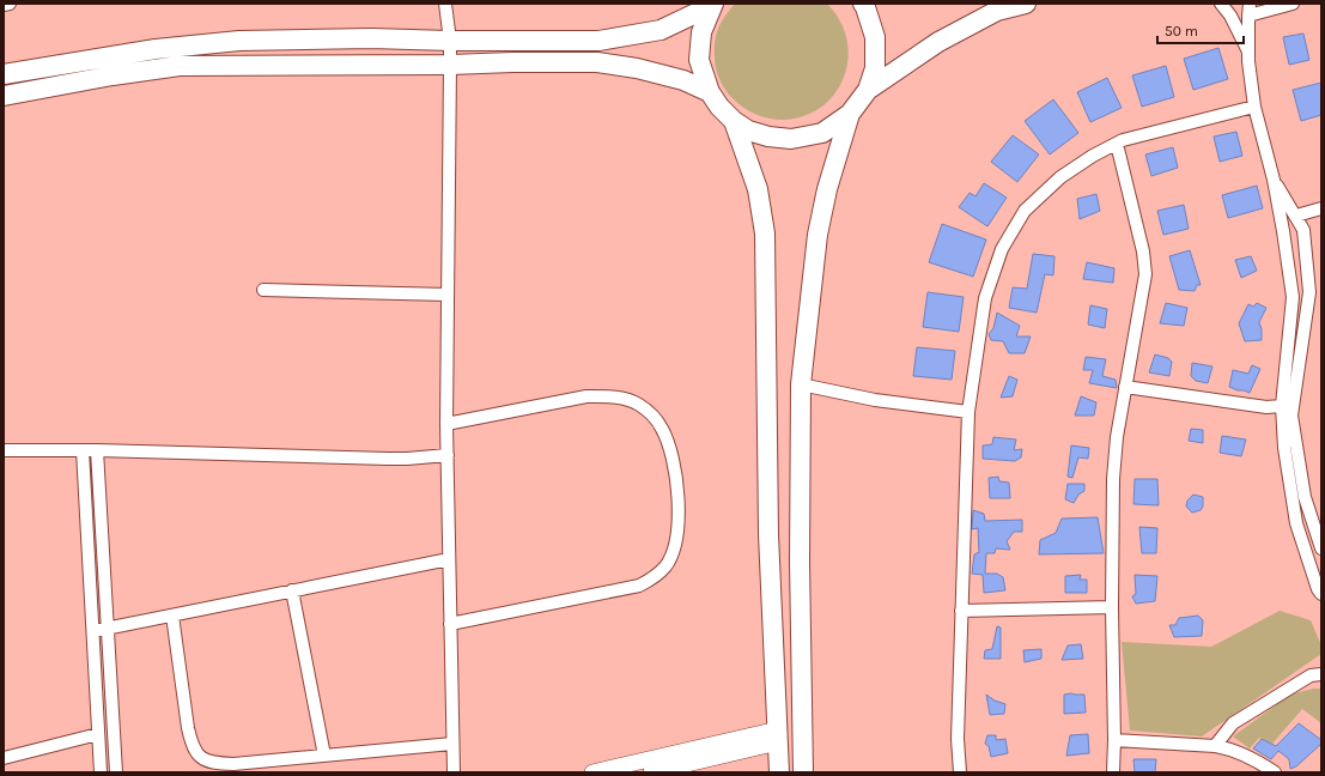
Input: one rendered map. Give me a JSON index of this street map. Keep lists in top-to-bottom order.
{
  "scale_bar": "50 m"
}
